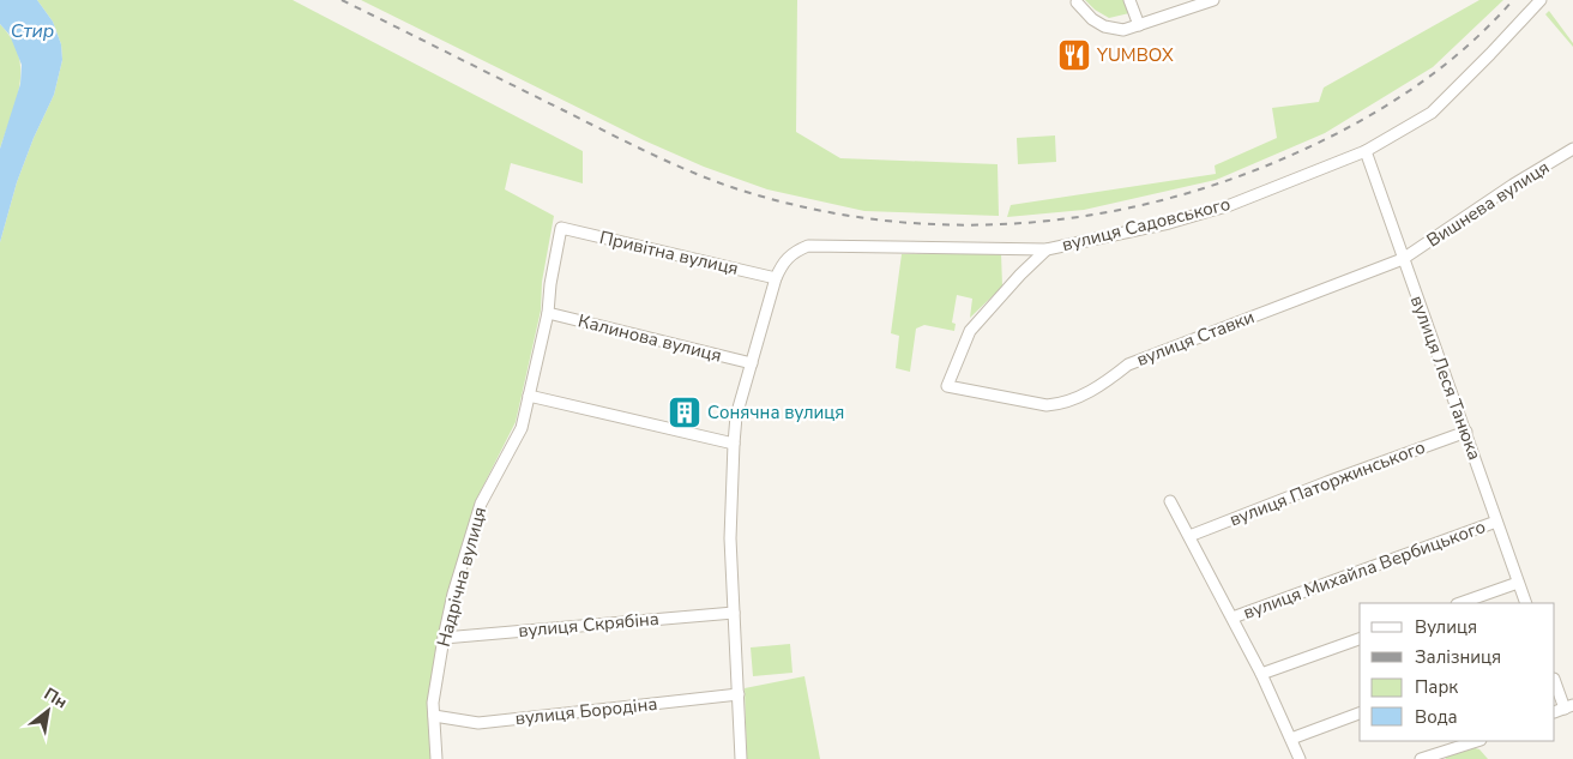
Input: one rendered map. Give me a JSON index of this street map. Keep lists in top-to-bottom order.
{
  "streets": {
    "street": [
      "Вишнева вулиця",
      "вулиця Садовського",
      "Привітна вулиця",
      "Калинова вулиця",
      "вулиця Ставки",
      "вулиця Леся Танюка",
      "вулиця Паторжинського",
      "вулиця Михайла Вербицького",
      "Надрічна вулиця",
      "вулиця Скрябіна",
      "вулиця Бородіна"
    ]
  },
  "crossings": [
    ["Вишнева вулиця", "вулиця Ставки"],
    ["Вишнева вулиця", "вулиця Леся Танюка"],
    ["вулиця Садовського", "Привітна вулиця"],
    ["вулиця Садовського", "вулиця Ставки"],
    ["вулиця Садовського", "вулиця Леся Танюка"],
    ["Привітна вулиця", "Надрічна вулиця"],
    ["Калинова вулиця", "Надрічна вулиця"],
    ["вулиця Ставки", "вулиця Леся Танюка"],
    ["вулиця Леся Танюка", "вулиця Паторжинського"],
    ["вулиця Леся Танюка", "вулиця Михайла Вербицького"],
    ["Надрічна вулиця", "вулиця Скрябіна"],
    ["Надрічна вулиця", "вулиця Бородіна"]
  ],
  "water": ["Стир"],
  "places": {
    "restaurant": ["YUMBOX"],
    "building": ["Сонячна вулиця"]
  },
  "legend": [
    "Вулиця",
    "Залізниця",
    "Парк",
    "Вода"
  ],
  "north": "top right"
}
